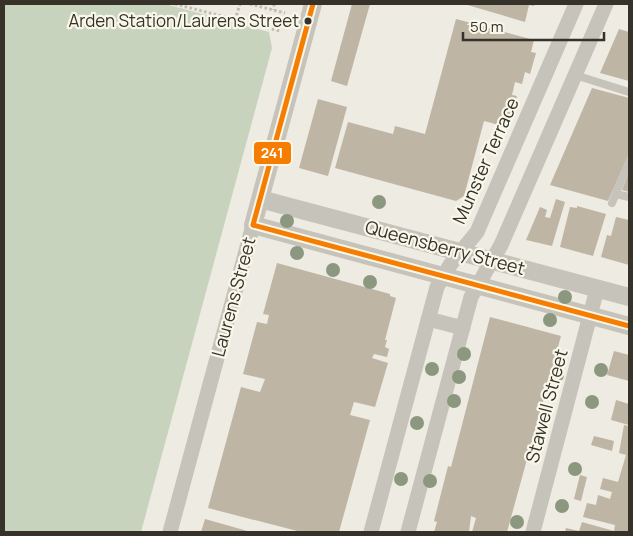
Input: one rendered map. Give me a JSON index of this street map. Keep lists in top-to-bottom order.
{
  "streets": {
    "street": [
      "Munster Terrace",
      "Queensberry Street",
      "Laurens Street",
      "Stawell Street"
    ]
  },
  "crossings": [
    ["Munster Terrace", "Queensberry Street"],
    ["Queensberry Street", "Laurens Street"],
    ["Queensberry Street", "Stawell Street"]
  ],
  "places": ["Arden Station/Laurens Street"],
  "lines": ["transit line 241"],
  "scale_bar": "50 m"
}
